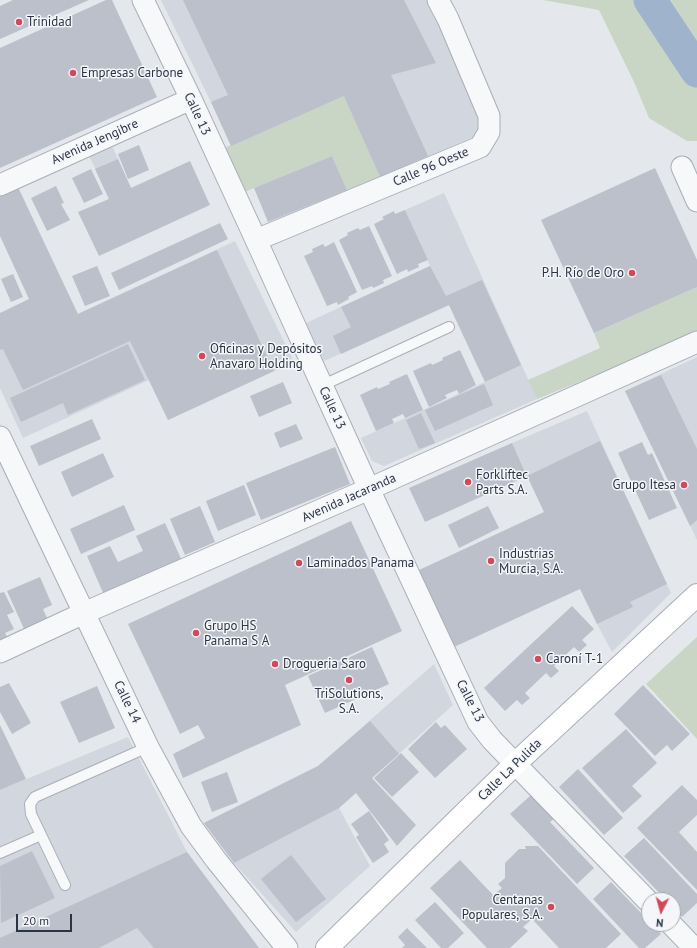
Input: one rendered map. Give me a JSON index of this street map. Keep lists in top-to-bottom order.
{
  "streets": {
    "main road": ["Calle La Pulida"],
    "street": [
      "Calle 13",
      "Avenida Jengibre",
      "Calle 96 Oeste",
      "Avenida Jacaranda",
      "Calle 14"
    ]
  },
  "crossings": [
    ["Calle 13", "Avenida Jengibre"],
    ["Calle 13", "Calle 96 Oeste"],
    ["Calle 13", "Avenida Jacaranda"],
    ["Calle 13", "Calle La Pulida"],
    ["Avenida Jacaranda", "Calle 14"]
  ],
  "places": [
    "Trinidad",
    "Empresas Carbone",
    "P.H. Río de Oro",
    "Oficinas y Depósitos Anavaro Holding",
    "Forkliftec Parts S.A.",
    "Grupo Itesa",
    "Industrias Murcia, S.A.",
    "Laminados Panama",
    "Grupo HS Panama S A",
    "Caroní T-1",
    "Drogueria Saro",
    "TriSolutions, S.A.",
    "Centanas Populares, S.A."
  ],
  "scale_bar": "20 m",
  "north": "bottom"
}
